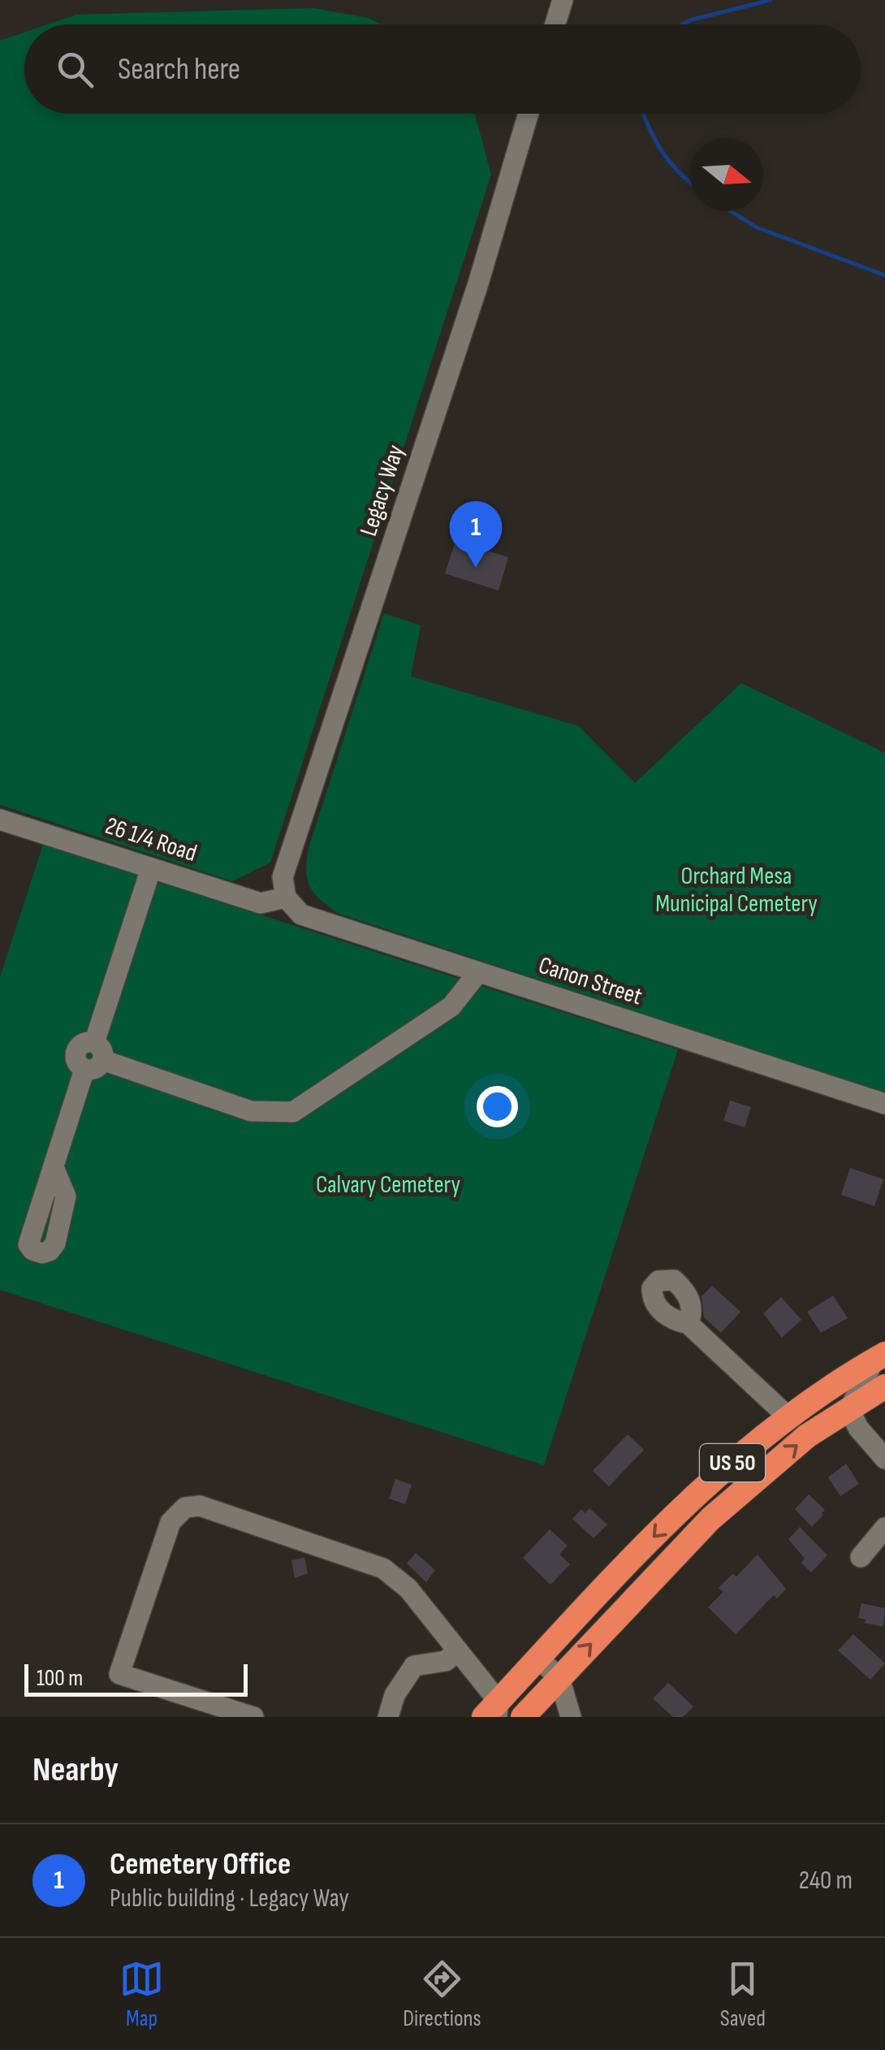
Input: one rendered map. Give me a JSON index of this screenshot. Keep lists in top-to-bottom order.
{
  "streets": {
    "highway": ["US 50"],
    "street": ["Legacy Way", "26 1/4 Road", "Canon Street"]
  },
  "crossings": [
    ["Legacy Way", "26 1/4 Road"],
    ["Legacy Way", "Canon Street"],
    ["26 1/4 Road", "Canon Street"]
  ],
  "parks": ["Orchard Mesa Municipal Cemetery", "Calvary Cemetery"],
  "scale_bar": "100 m",
  "north": "right",
  "page": {
    "search": "Search here",
    "pins": "1",
    "scale": "100 m",
    "heading": "Nearby",
    "list": [
      {
        "mark": "1",
        "name": "Cemetery Office",
        "note": "Public building · Legacy Way",
        "value": "240 m"
      }
    ],
    "nav": ["Map", "Directions", "Saved"]
  }
}
